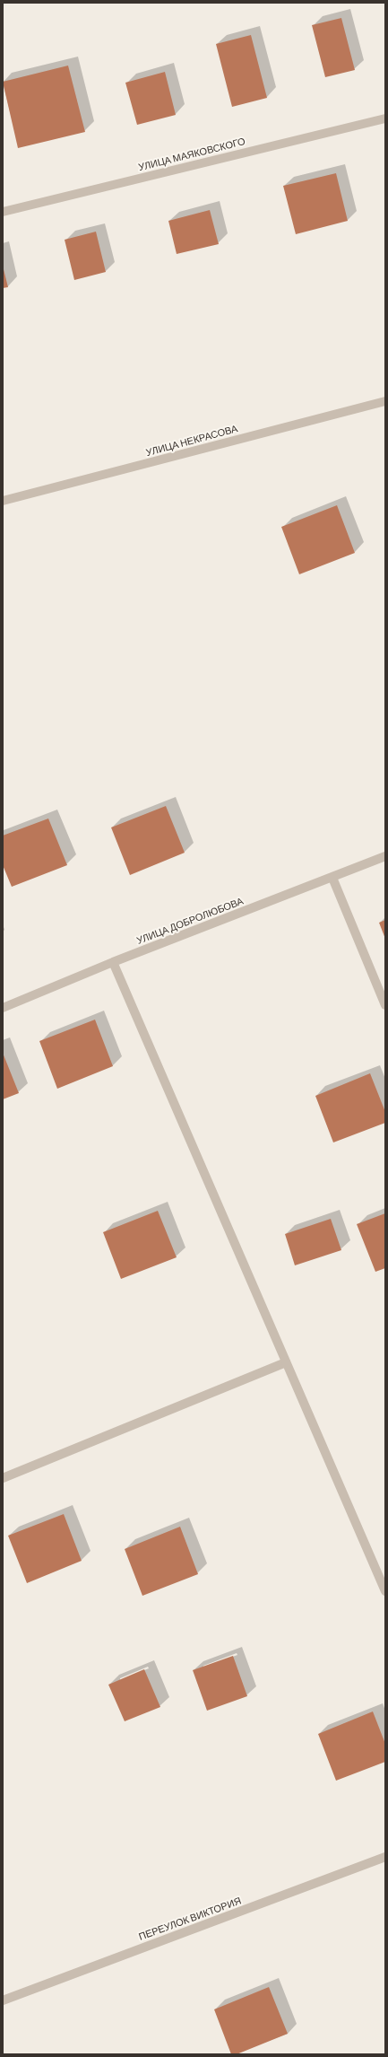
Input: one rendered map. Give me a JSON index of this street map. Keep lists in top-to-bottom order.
{
  "streets": {
    "street": [
      "УЛИЦА МАЯКОВСКОГО",
      "УЛИЦА НЕКРАСОВА",
      "УЛИЦА ДОБРОЛЮБОВА",
      "ПЕРЕУЛОК ВИКТОРИЯ"
    ]
  }
}
